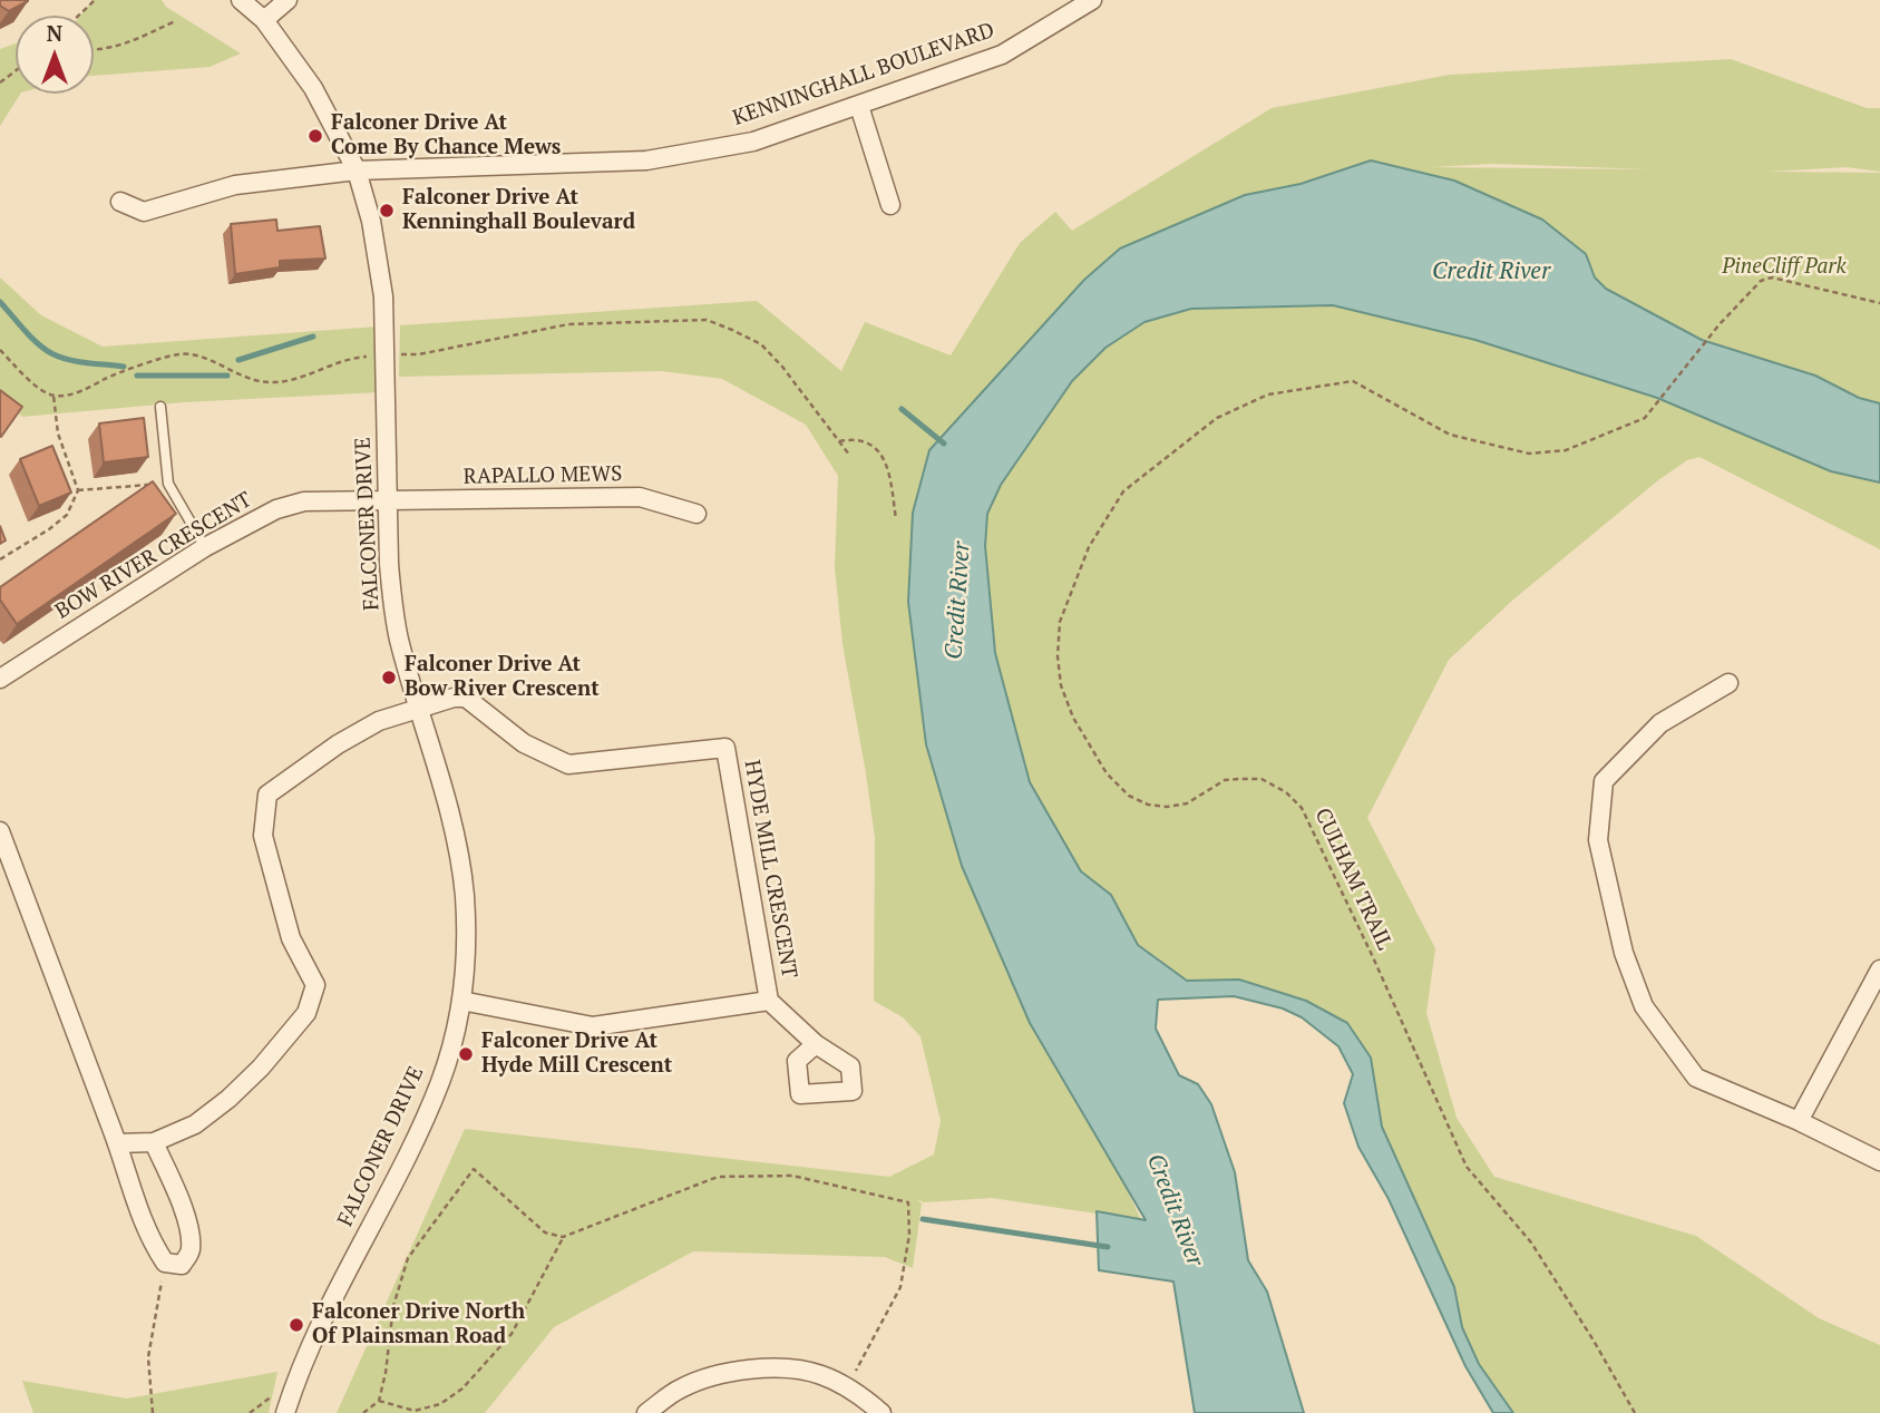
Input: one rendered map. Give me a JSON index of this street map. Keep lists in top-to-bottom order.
{
  "streets": {
    "street": [
      "KENNINGHALL BOULEVARD",
      "RAPALLO MEWS",
      "FALCONER DRIVE",
      "BOW RIVER CRESCENT",
      "HYDE MILL CRESCENT"
    ],
    "path": ["CULHAM TRAIL"]
  },
  "crossings": [
    ["KENNINGHALL BOULEVARD", "FALCONER DRIVE"],
    ["RAPALLO MEWS", "FALCONER DRIVE"],
    ["RAPALLO MEWS", "BOW RIVER CRESCENT"],
    ["FALCONER DRIVE", "BOW RIVER CRESCENT"],
    ["FALCONER DRIVE", "HYDE MILL CRESCENT"]
  ],
  "water": ["Credit River"],
  "parks": ["PineCliff Park"],
  "places": [
    "Falconer Drive At Come By Chance Mews",
    "Falconer Drive At Kenninghall Boulevard",
    "Falconer Drive At Bow River Crescent",
    "Falconer Drive At Hyde Mill Crescent",
    "Falconer Drive North Of Plainsman Road"
  ],
  "north": "top"
}
